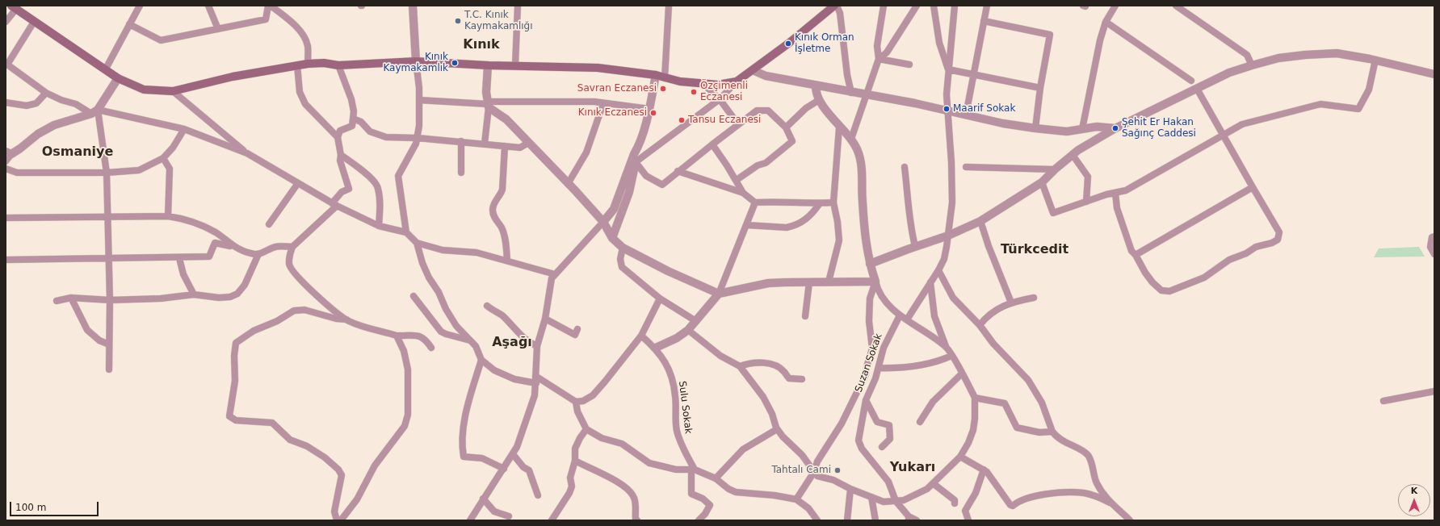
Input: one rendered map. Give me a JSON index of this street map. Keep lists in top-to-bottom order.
{
  "streets": {
    "street": ["Suzan Sokak", "Sulu Sokak"]
  },
  "districts": [
    "Kınık",
    "Osmaniye",
    "Türkcedit",
    "Aşağı",
    "Yukarı"
  ],
  "places": [
    "T.C. Kınık Kaymakamlığı",
    "Kınık Orman İşletme",
    "Kınık Kaymakamlık",
    "Savran Eczanesi",
    "Özçimenli Eczanesi",
    "Maarif Sokak",
    "Kınık Eczanesi",
    "Tansu Eczanesi",
    "Şehit Er Hakan Sağınç Caddesi",
    "Tahtalı Cami"
  ],
  "scale_bar": "100 m",
  "north": "top"
}
